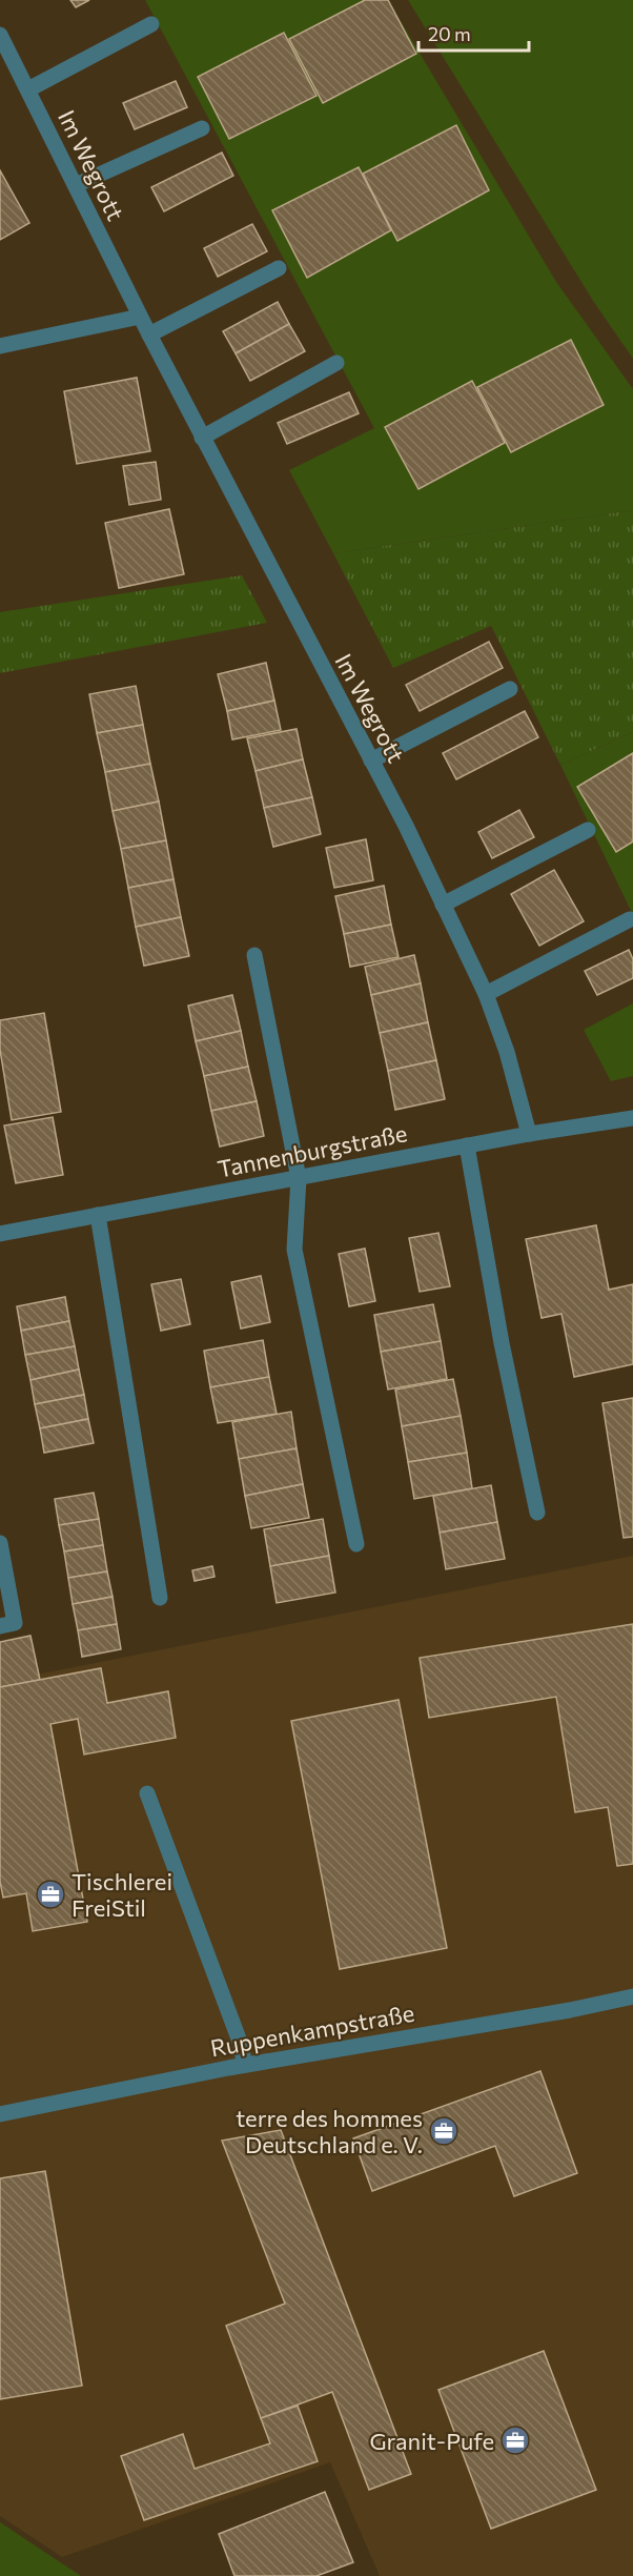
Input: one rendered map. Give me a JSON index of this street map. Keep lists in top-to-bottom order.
{
  "streets": {
    "street": ["Im Wegrott", "Tannenburgstraße", "Ruppenkampstraße"]
  },
  "crossings": [
    ["Im Wegrott", "Tannenburgstraße"]
  ],
  "places": {
    "office": ["Tischlerei FreiStil", "terre des hommes Deutschland e. V.", "Granit-Pufe"]
  },
  "scale_bar": "20 m"
}
